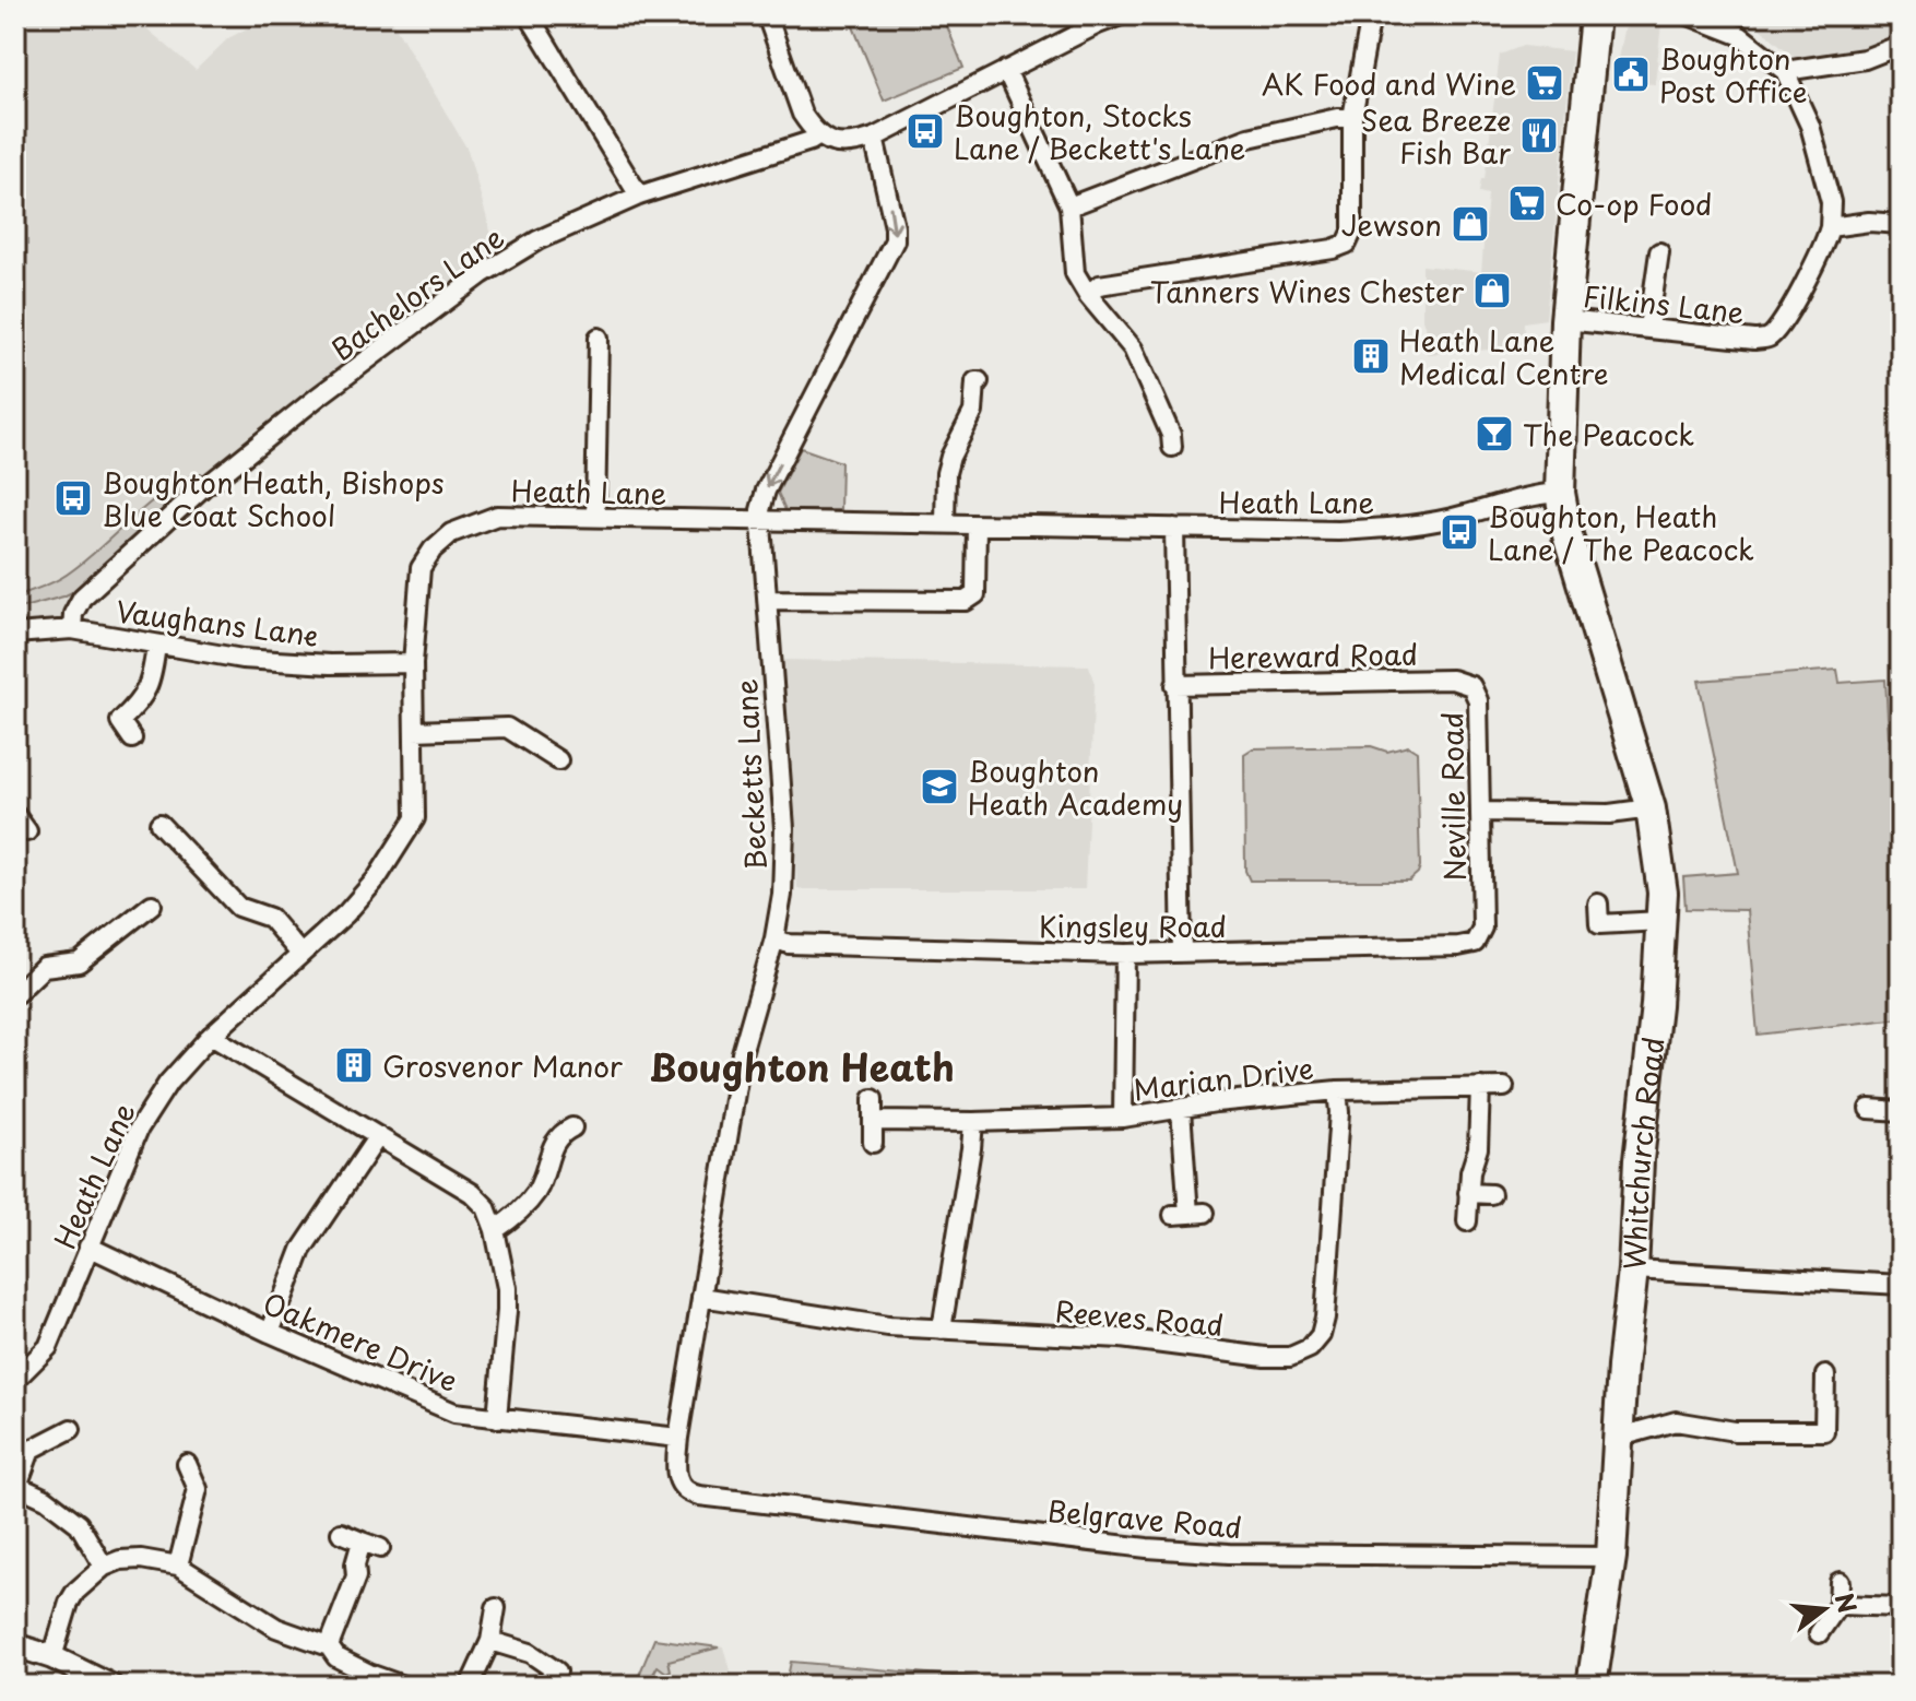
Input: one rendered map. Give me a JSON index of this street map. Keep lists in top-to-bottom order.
{
  "streets": {
    "highway": ["Whitchurch Road"],
    "street": [
      "Bachelors Lane",
      "Filkins Lane",
      "Heath Lane",
      "Vaughans Lane",
      "Hereward Road",
      "Becketts Lane",
      "Neville Road",
      "Kingsley Road",
      "Marian Drive",
      "Reeves Road",
      "Oakmere Drive",
      "Belgrave Road"
    ]
  },
  "crossings": [
    ["Bachelors Lane", "Vaughans Lane"],
    ["Filkins Lane", "Whitchurch Road"],
    ["Heath Lane", "Vaughans Lane"],
    ["Heath Lane", "Becketts Lane"],
    ["Heath Lane", "Whitchurch Road"],
    ["Heath Lane", "Oakmere Drive"],
    ["Hereward Road", "Neville Road"],
    ["Becketts Lane", "Kingsley Road"],
    ["Becketts Lane", "Reeves Road"],
    ["Becketts Lane", "Oakmere Drive"],
    ["Becketts Lane", "Belgrave Road"],
    ["Neville Road", "Kingsley Road"],
    ["Marian Drive", "Reeves Road"],
    ["Whitchurch Road", "Belgrave Road"]
  ],
  "districts": ["Boughton Heath"],
  "places": {
    "public building": ["Boughton Post Office"],
    "supermarket": ["AK Food and Wine", "Co-op Food"],
    "bus stop": ["Boughton, Stocks Lane / Beckett's Lane", "Boughton Heath, Bishops Blue Coat School", "Boughton, Heath Lane / The Peacock"],
    "restaurant": ["Sea Breeze Fish Bar"],
    "shop": ["Jewson", "Tanners Wines Chester"],
    "building": ["Heath Lane Medical Centre", "Grosvenor Manor"],
    "bar": ["The Peacock"],
    "school or university": ["Boughton Heath Academy"]
  },
  "north": "right"
}
